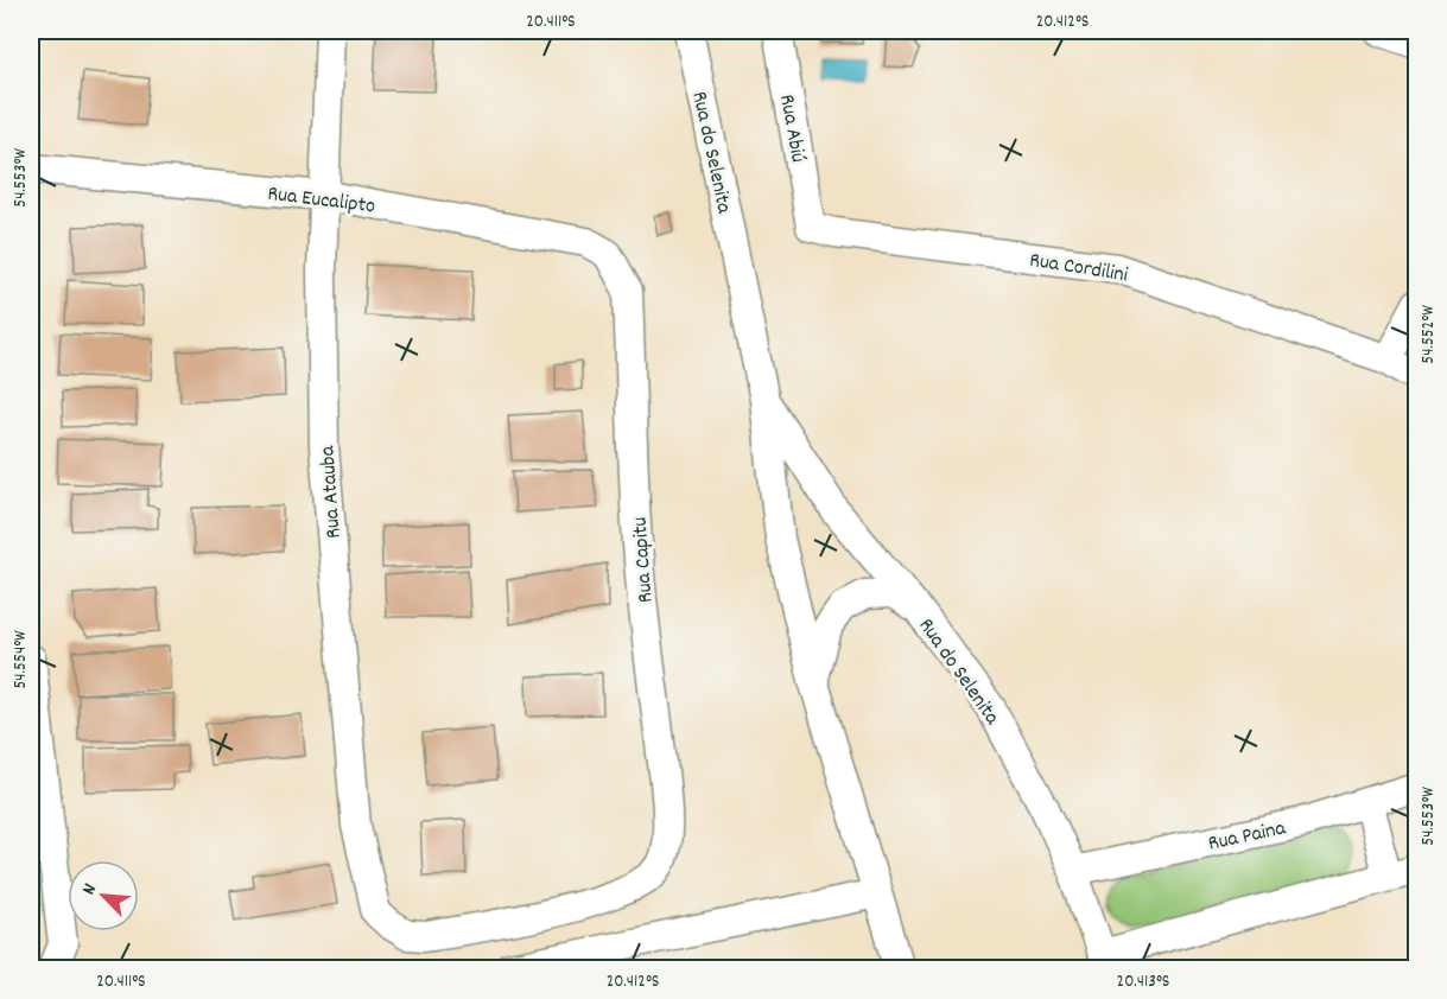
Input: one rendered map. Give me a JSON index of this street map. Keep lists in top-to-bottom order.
{
  "streets": {
    "street": [
      "Rua Abiú",
      "Rua do Selenita",
      "Rua Eucalipto",
      "Rua Cordilini",
      "Rua Atauba",
      "Rua Capitu",
      "Rua Paina"
    ]
  },
  "crossings": [
    ["Rua Abiú", "Rua Cordilini"],
    ["Rua do Selenita", "Rua Paina"],
    ["Rua Eucalipto", "Rua Atauba"],
    ["Rua Eucalipto", "Rua Capitu"],
    ["Rua Atauba", "Rua Capitu"]
  ],
  "north": "top left",
  "coordinates": [
    "20.411°S",
    "20.412°S",
    "54.553°W",
    "54.552°W",
    "54.554°W",
    "20.413°S"
  ]
}
